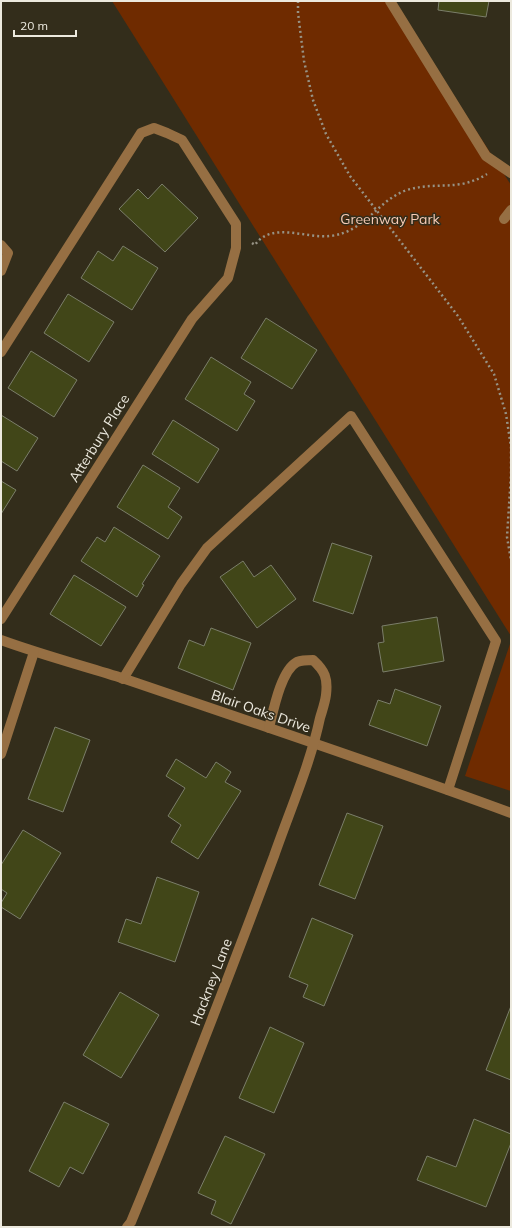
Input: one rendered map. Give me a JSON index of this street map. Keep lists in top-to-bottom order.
{
  "streets": {
    "street": ["Atterbury Place", "Blair Oaks Drive", "Hackney Lane"]
  },
  "crossings": [
    ["Blair Oaks Drive", "Hackney Lane"]
  ],
  "parks": ["Greenway Park"],
  "scale_bar": "20 m"
}
